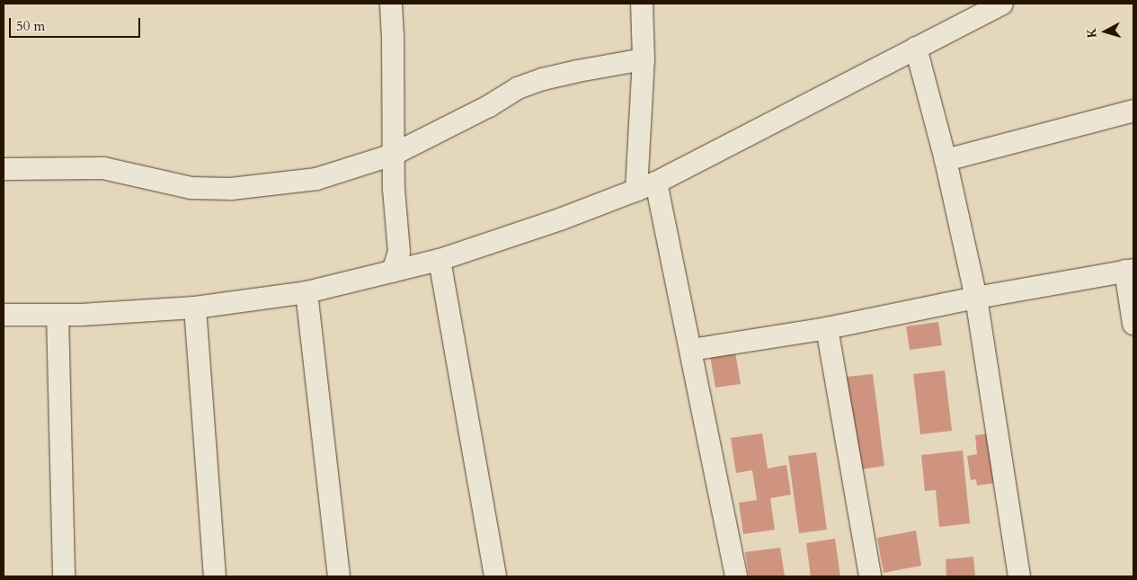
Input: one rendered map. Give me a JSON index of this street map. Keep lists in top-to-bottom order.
{
  "scale_bar": "50 m",
  "north": "left"
}
